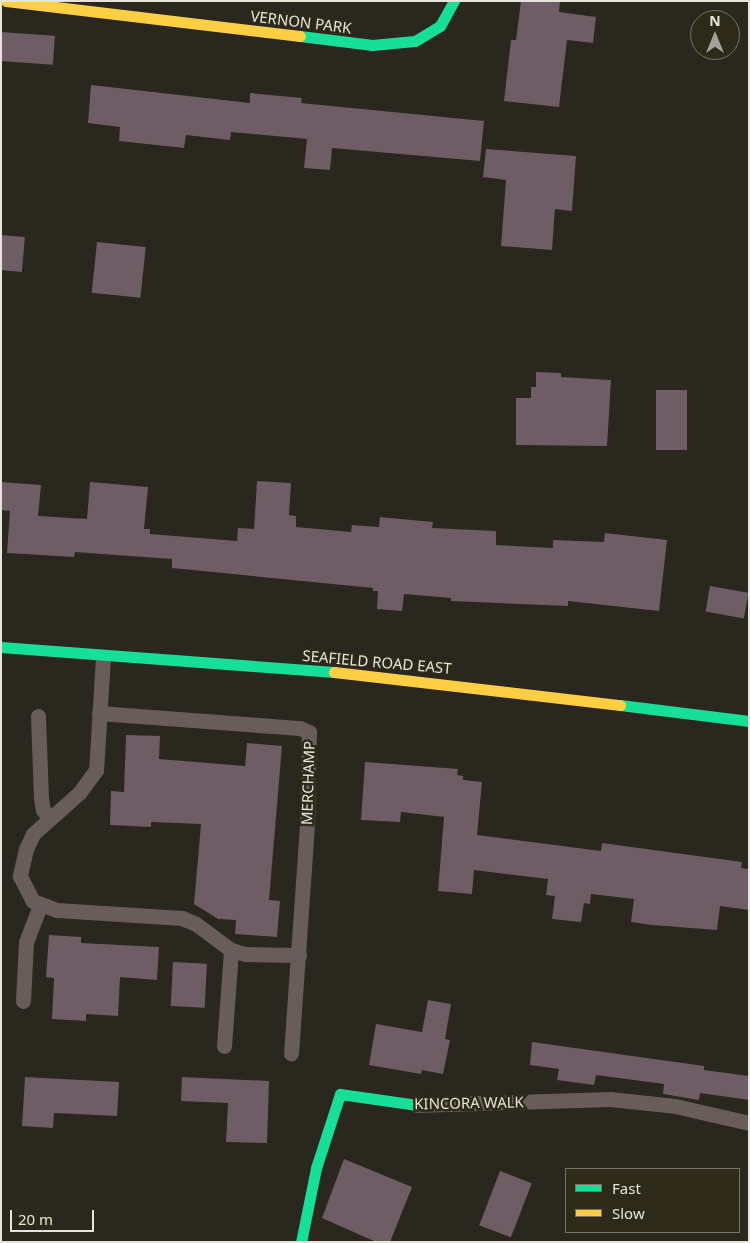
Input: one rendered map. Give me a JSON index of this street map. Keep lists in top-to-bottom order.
{
  "streets": {
    "street": ["VERNON PARK", "SEAFIELD ROAD EAST", "KINCORA WALK"],
    "lane": ["MERCHAMP"]
  },
  "legend": ["Fast", "Slow"],
  "scale_bar": "20 m",
  "north": "top"
}
